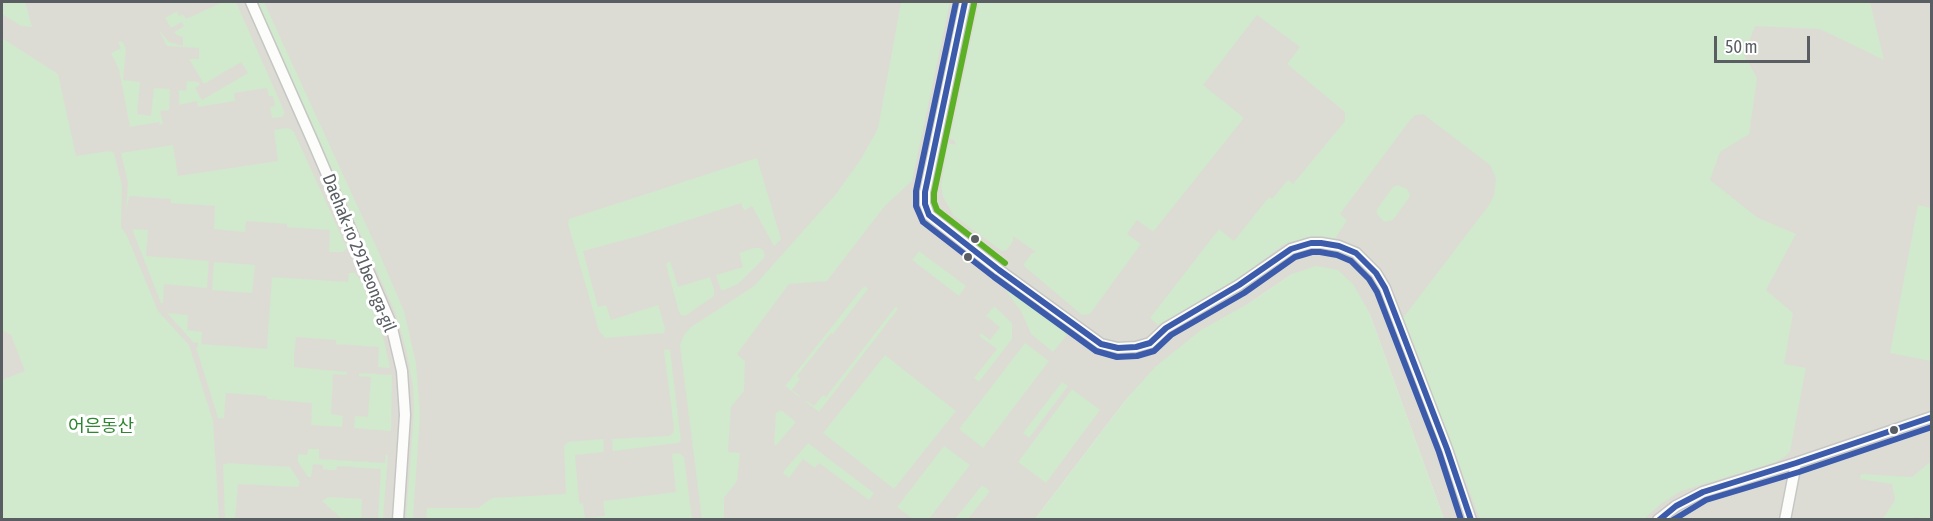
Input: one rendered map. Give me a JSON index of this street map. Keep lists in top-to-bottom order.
{
  "streets": {
    "street": ["Daehak-ro 291beonga-gil"]
  },
  "parks": ["어은동산"],
  "scale_bar": "50 m"
}
